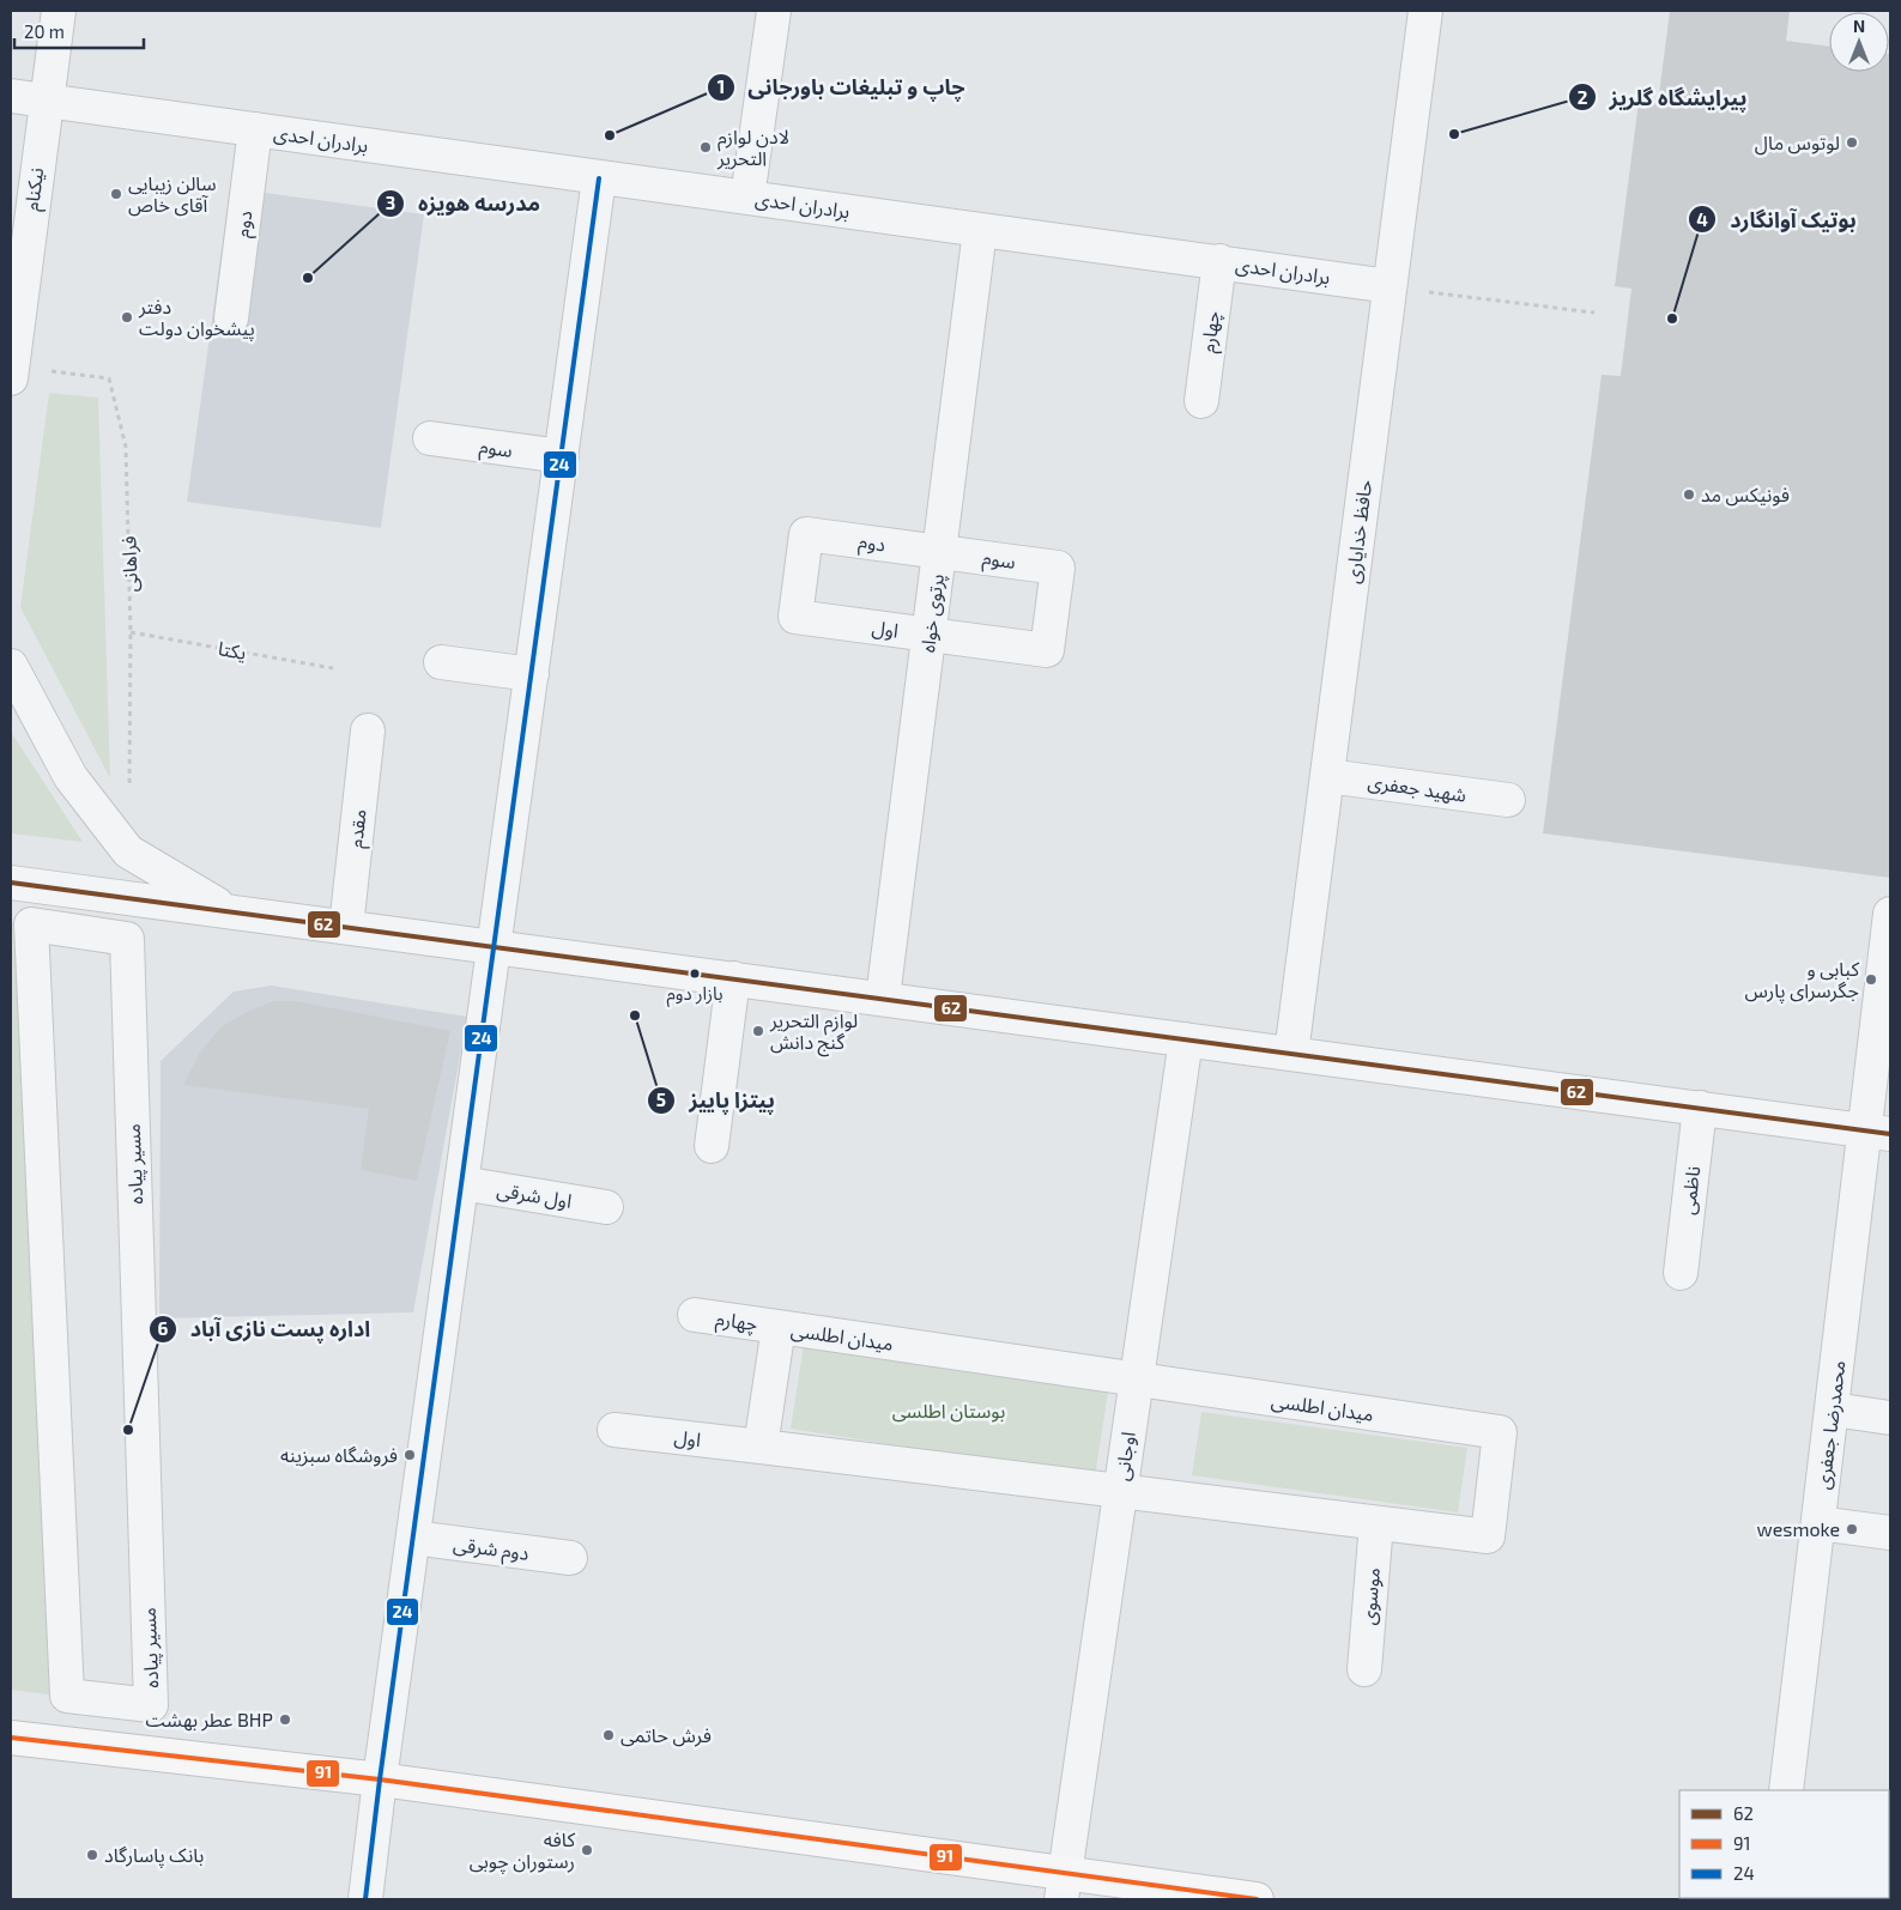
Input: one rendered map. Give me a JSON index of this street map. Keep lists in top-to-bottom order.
{
  "streets": {
    "street": [
      "برادران احدی",
      "نیکنام",
      "دوم",
      "چهارم",
      "سوم",
      "حافظ خدایاری",
      "پرتوی خواه",
      "اول",
      "شهید جعفری",
      "مقدم",
      "مسیر پیاده",
      "ناظمی",
      "اول شرقی",
      "میدان اطلسی",
      "محمدرضا جعفری",
      "اوجانی",
      "دوم شرقی",
      "موسوی"
    ],
    "path": ["فراهانی", "یکتا"]
  },
  "crossings": [
    ["برادران احدی", "نیکنام"],
    ["برادران احدی", "دوم"],
    ["برادران احدی", "چهارم"],
    ["برادران احدی", "حافظ خدایاری"],
    ["برادران احدی", "پرتوی خواه"],
    ["نیکنام", "فراهانی"],
    ["دوم", "سوم"],
    ["دوم", "پرتوی خواه"],
    ["دوم", "اول"],
    ["چهارم", "میدان اطلسی"],
    ["سوم", "پرتوی خواه"],
    ["سوم", "اول"],
    ["حافظ خدایاری", "شهید جعفری"],
    ["فراهانی", "یکتا"],
    ["پرتوی خواه", "اول"],
    ["اول", "میدان اطلسی"],
    ["میدان اطلسی", "اوجانی"],
    ["میدان اطلسی", "موسوی"]
  ],
  "parks": ["بوستان اطلسی"],
  "places": [
    "پیرایشگاه گلریز",
    "چاپ و تبلیغات باورجانی",
    "لوتوس مال",
    "لادن لوازم التحریر",
    "سالن زیبایی آقای خاص",
    "مدرسه هویزه",
    "دفتر پیشخوان دولت",
    "بوتیک آوانگارد",
    "فونیکس مد",
    "بازار دوم",
    "کبابی و جگرسرای پارس",
    "پیتزا پاییز",
    "لوازم التحریر گنج دانش",
    "اداره پست نازی آباد",
    "فروشگاه سبزینه",
    "wesmoke",
    "عطر بهشت BHP",
    "فرش حاتمی",
    "کافه رستوران چوبی",
    "بانک پاسارگاد"
  ],
  "lines": ["transit line 24", "transit line 62", "transit line 91"],
  "legend": ["62", "91", "24"],
  "scale_bar": "20 m",
  "north": "top"
}
